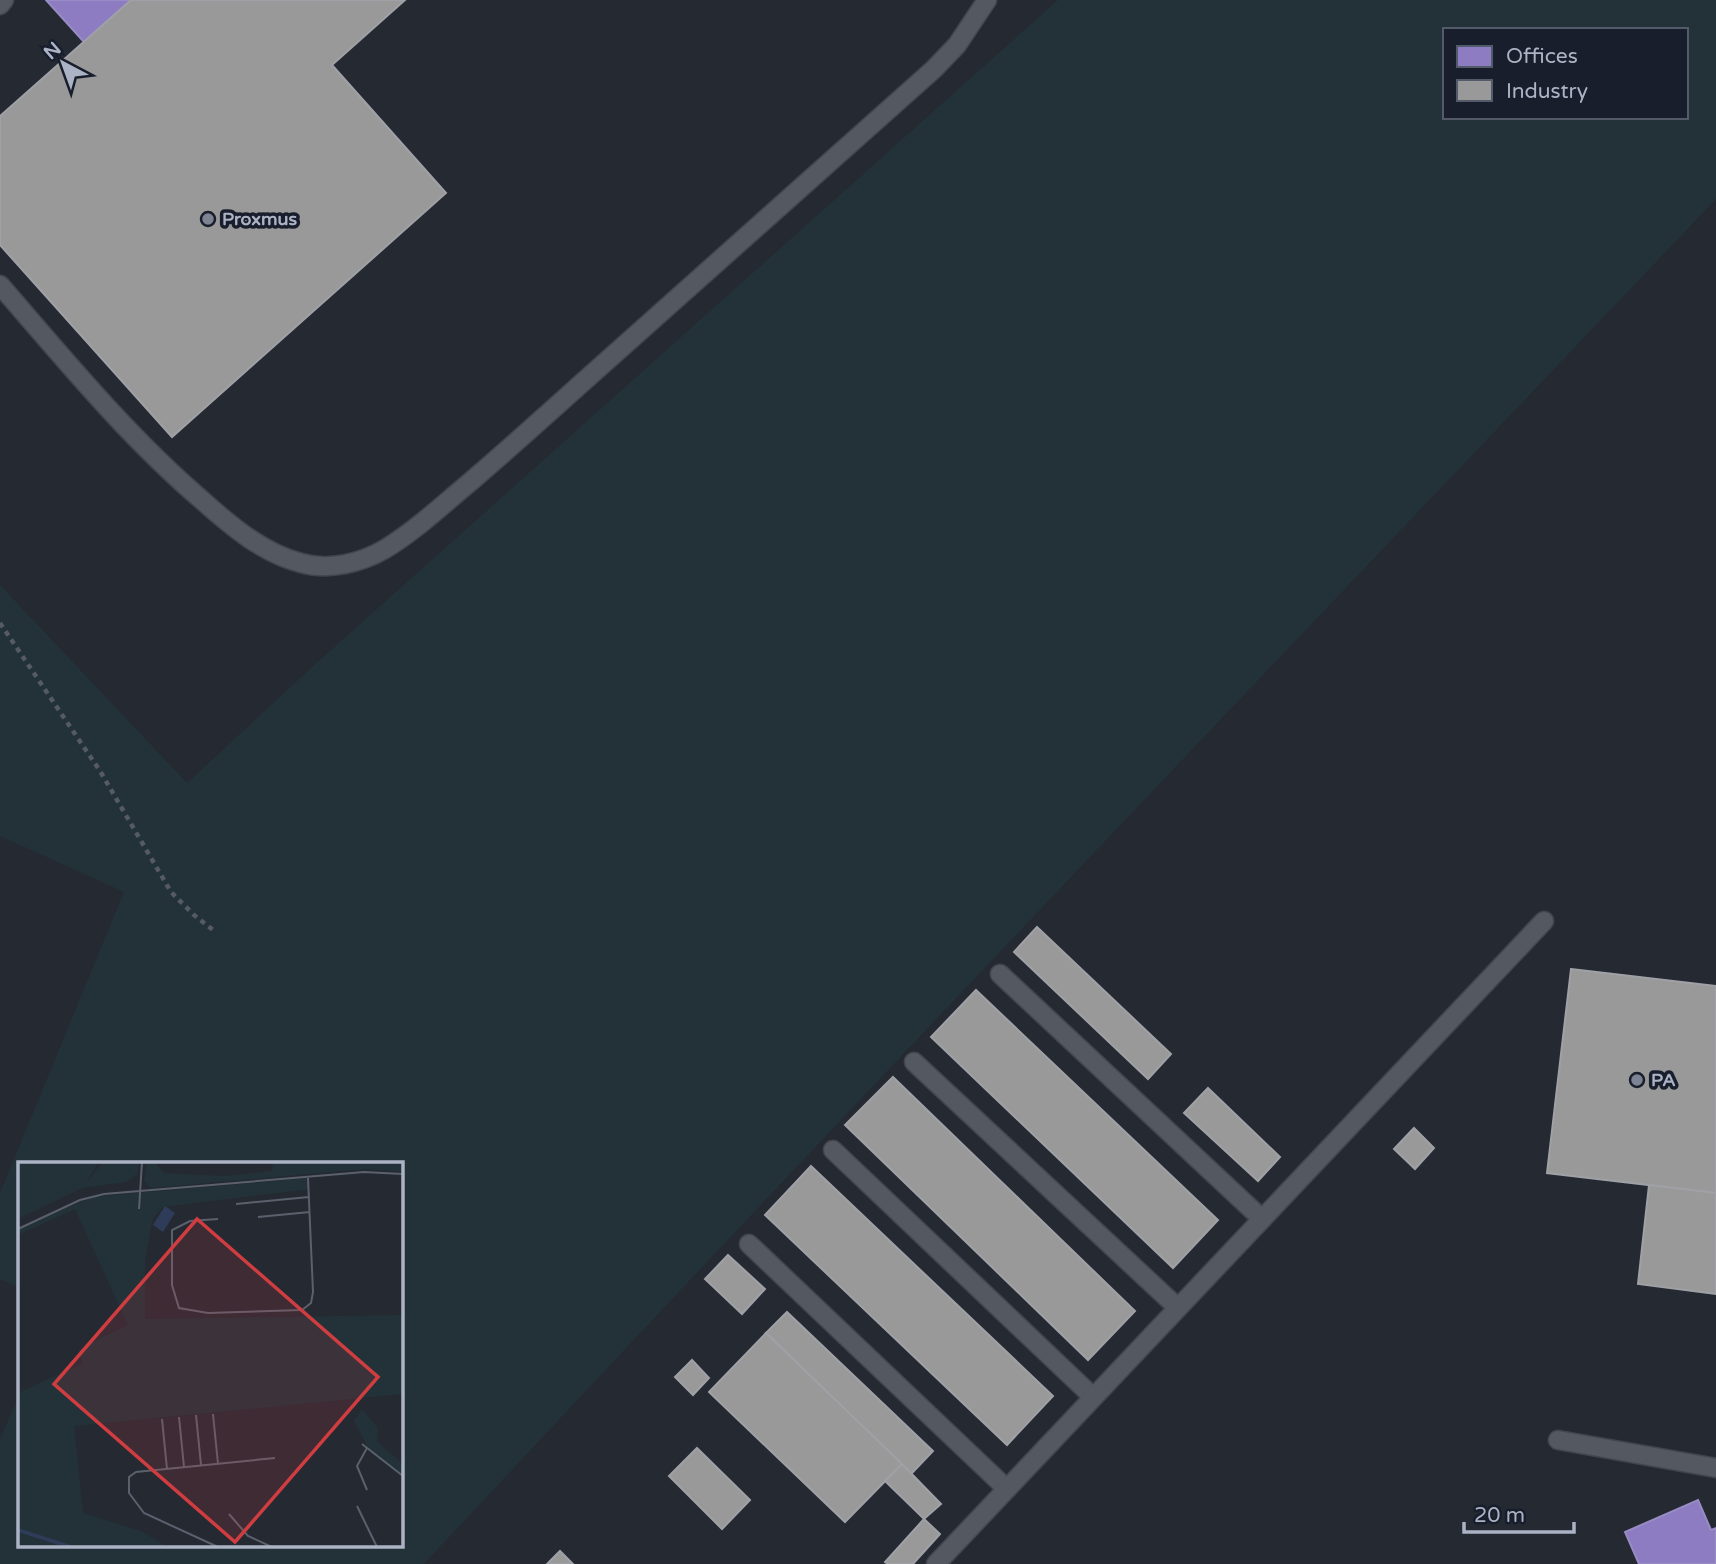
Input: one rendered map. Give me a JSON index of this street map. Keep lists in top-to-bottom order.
{
  "places": ["Proxmus", "PA"],
  "legend": ["Offices", "Industry"],
  "scale_bar": "20 m",
  "north": "top left"
}
